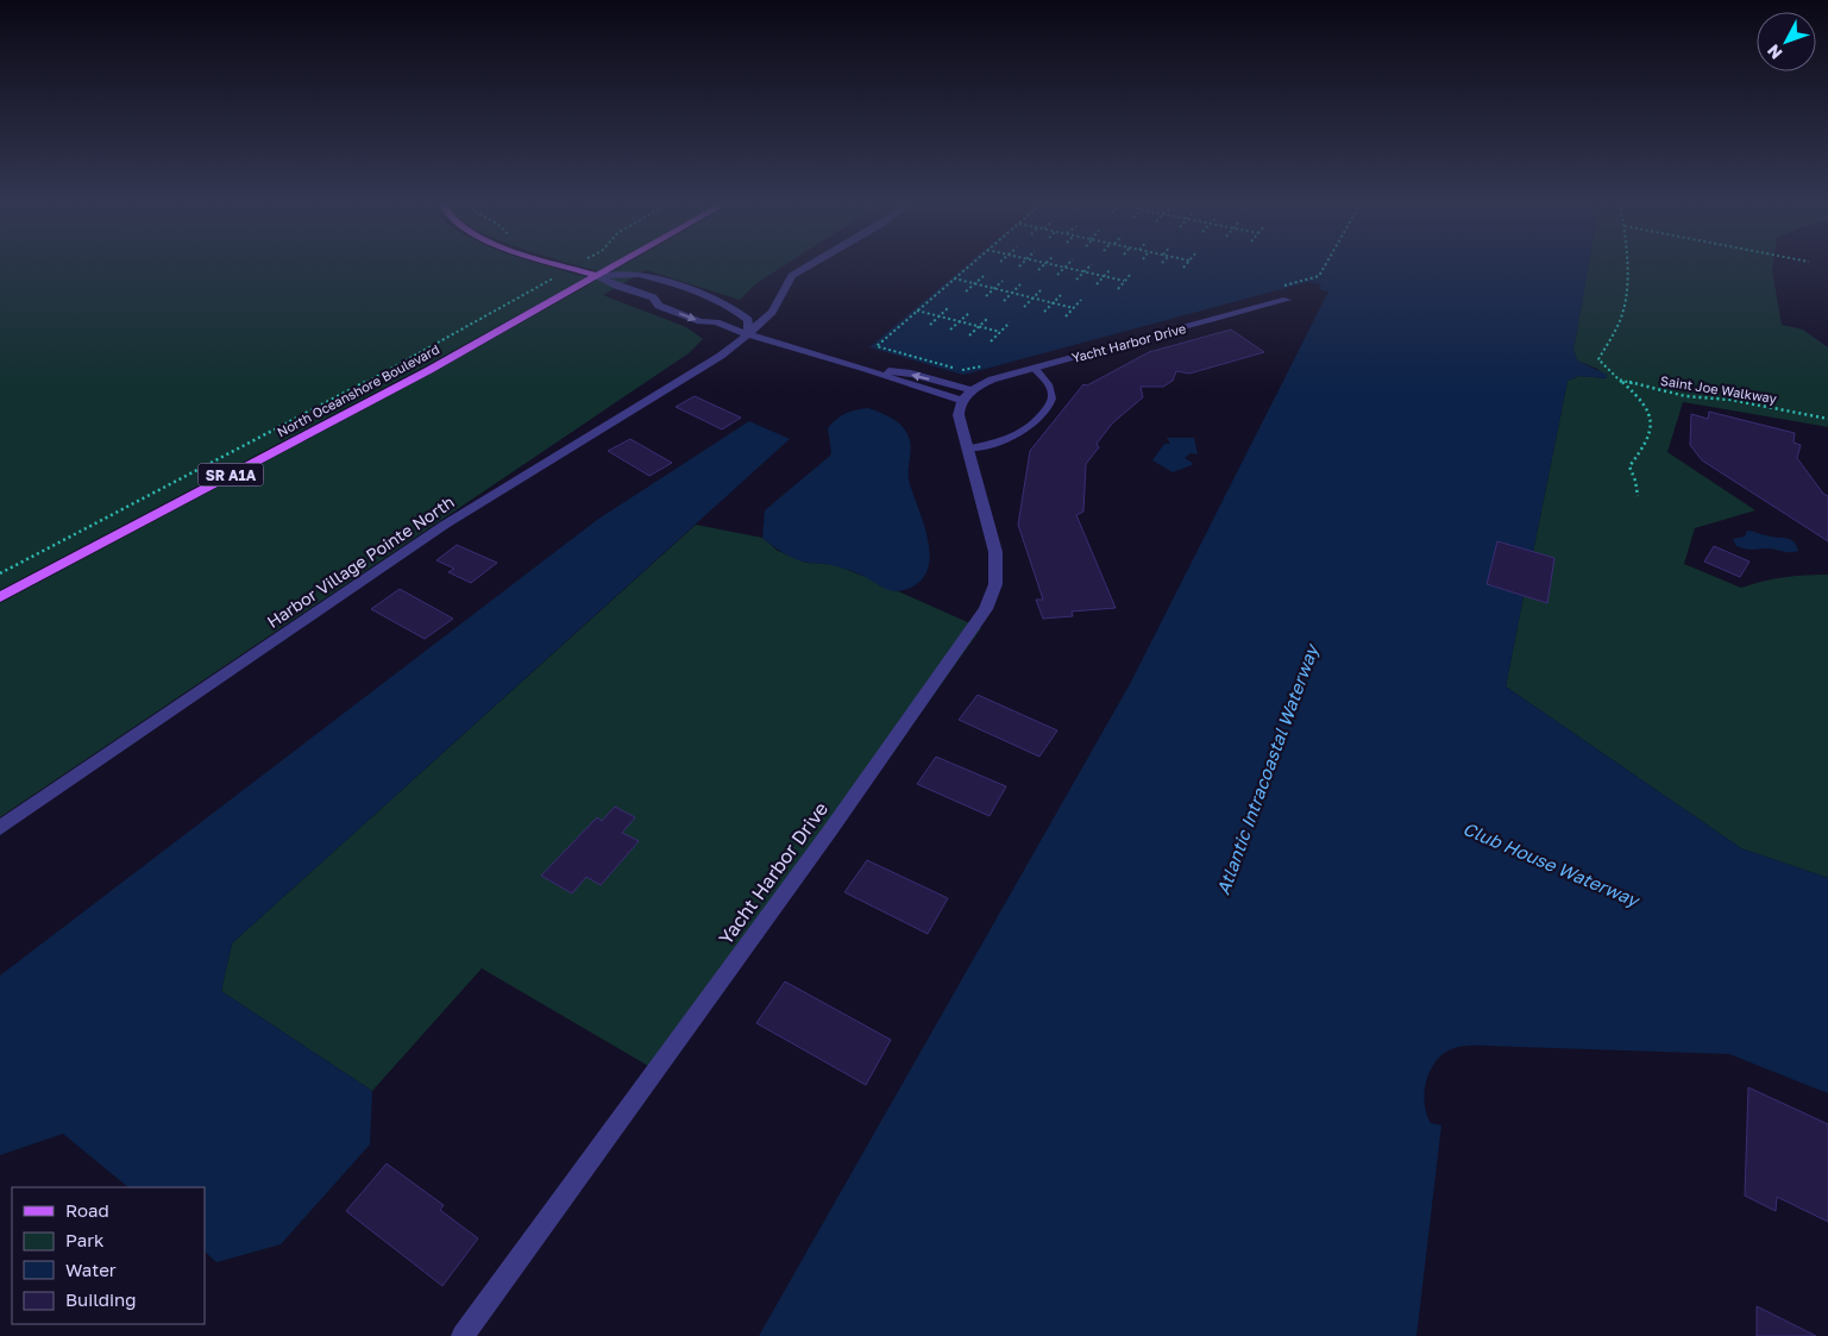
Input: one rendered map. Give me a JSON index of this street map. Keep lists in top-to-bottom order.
{
  "streets": {
    "main road": ["North Oceanshore Boulevard", "SR A1A"],
    "street": ["Yacht Harbor Drive", "Harbor Village Pointe North"],
    "path": ["Saint Joe Walkway"]
  },
  "water": ["Atlantic Intracoastal Waterway", "Club House Waterway"],
  "legend": [
    "Road",
    "Park",
    "Water",
    "Building"
  ],
  "north": "bottom left"
}
